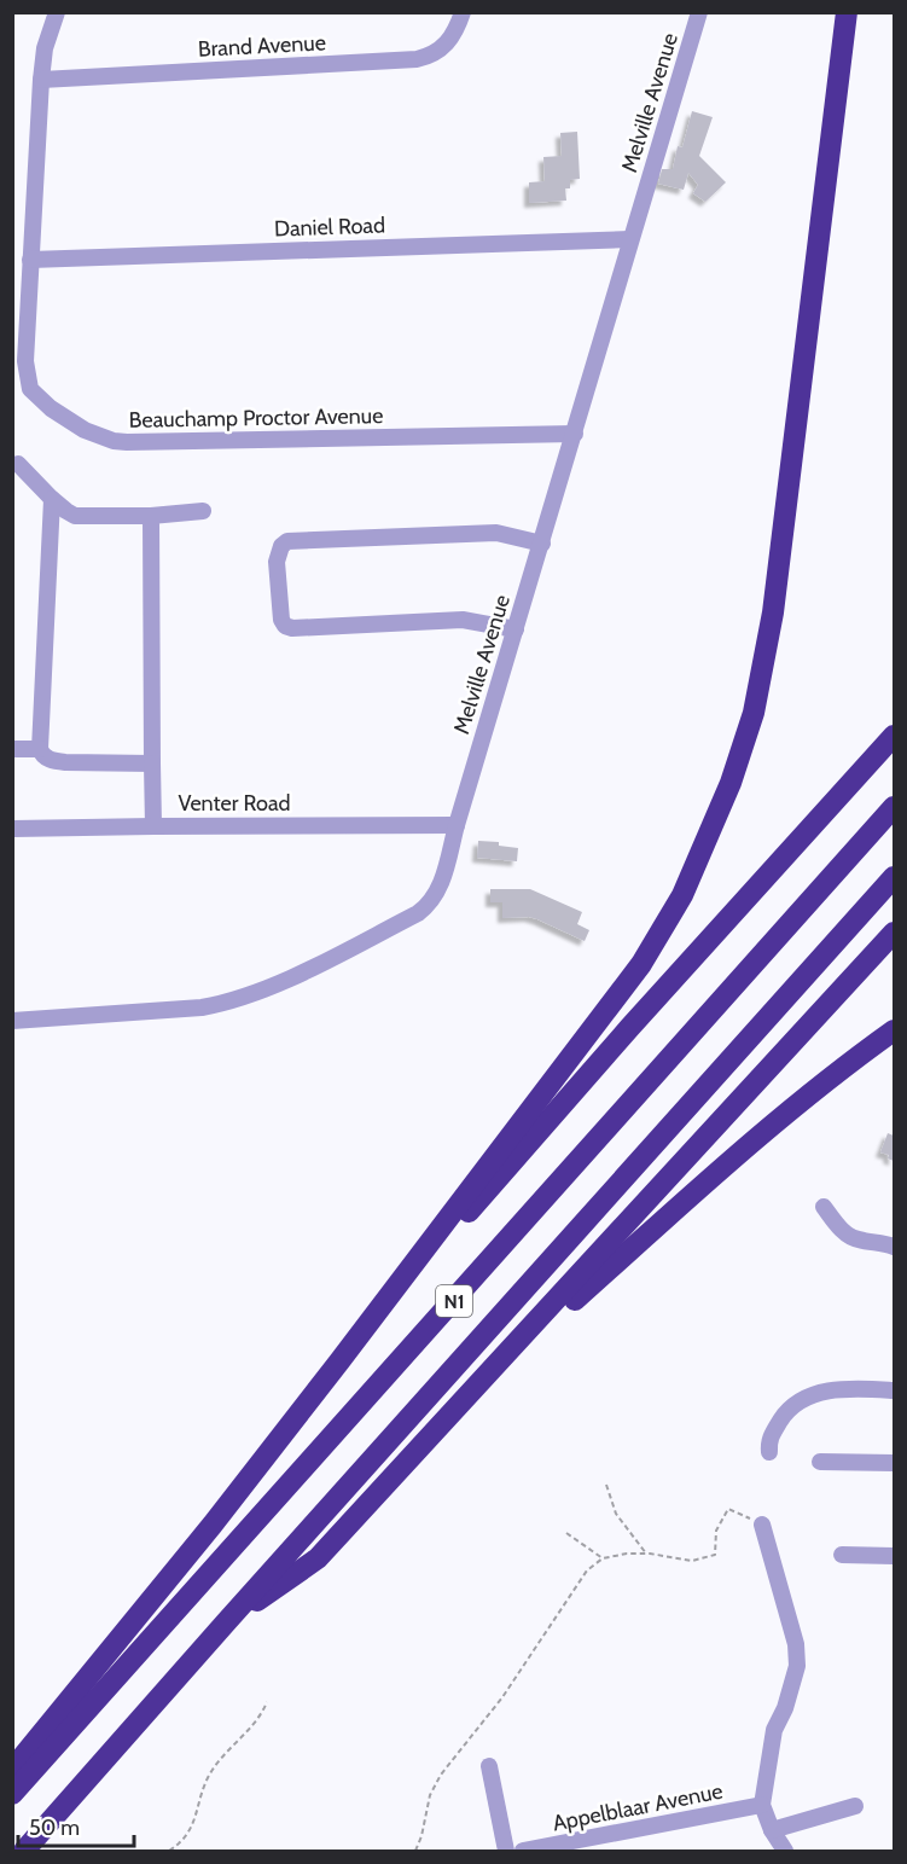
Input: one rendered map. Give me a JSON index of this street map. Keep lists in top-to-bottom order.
{
  "streets": {
    "highway": ["N1"],
    "street": [
      "Brand Avenue",
      "Melville Avenue",
      "Daniel Road",
      "Beauchamp Proctor Avenue",
      "Venter Road",
      "Appelblaar Avenue"
    ]
  },
  "crossings": [
    ["Brand Avenue", "Beauchamp Proctor Avenue"],
    ["Melville Avenue", "Daniel Road"],
    ["Melville Avenue", "Beauchamp Proctor Avenue"],
    ["Melville Avenue", "Venter Road"],
    ["Daniel Road", "Beauchamp Proctor Avenue"]
  ],
  "scale_bar": "50 m"
}
